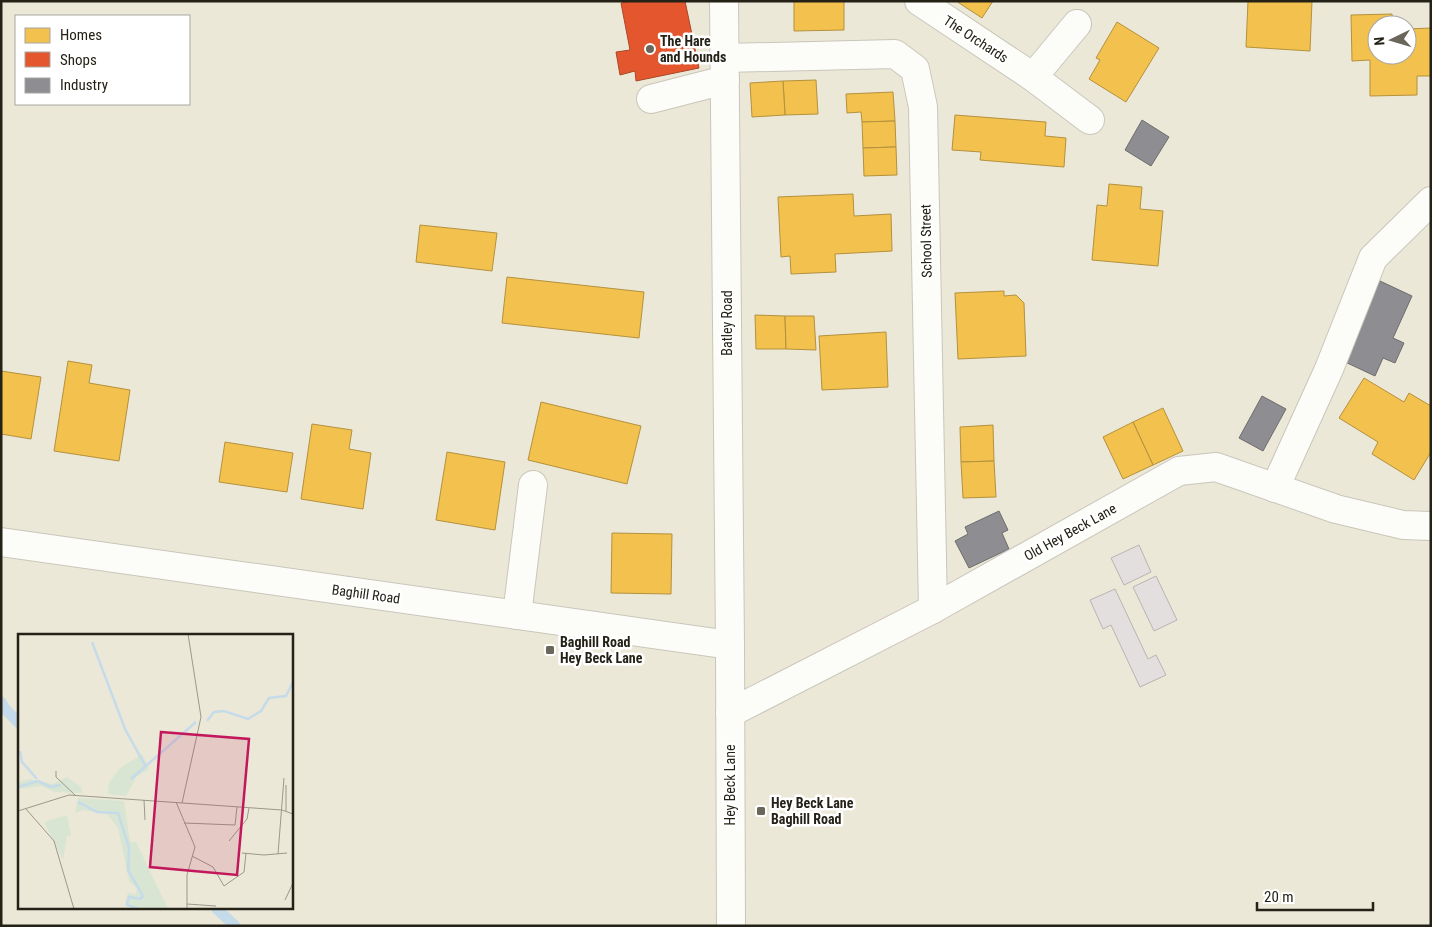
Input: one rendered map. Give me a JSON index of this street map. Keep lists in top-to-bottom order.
{
  "streets": {
    "street": [
      "The Orchards",
      "School Street",
      "Batley Road",
      "Old Hey Beck Lane",
      "Baghill Road",
      "Hey Beck Lane"
    ]
  },
  "crossings": [
    ["School Street", "Batley Road"],
    ["School Street", "Old Hey Beck Lane"],
    ["Batley Road", "Baghill Road"],
    ["Batley Road", "Hey Beck Lane"],
    ["Old Hey Beck Lane", "Hey Beck Lane"],
    ["Baghill Road", "Hey Beck Lane"]
  ],
  "places": {
    "other": ["The Hare and Hounds"],
    "transit": ["Baghill Road Hey Beck Lane", "Hey Beck Lane Baghill Road"]
  },
  "legend": ["Homes", "Shops", "Industry"],
  "scale_bar": "20 m",
  "north": "left"
}
